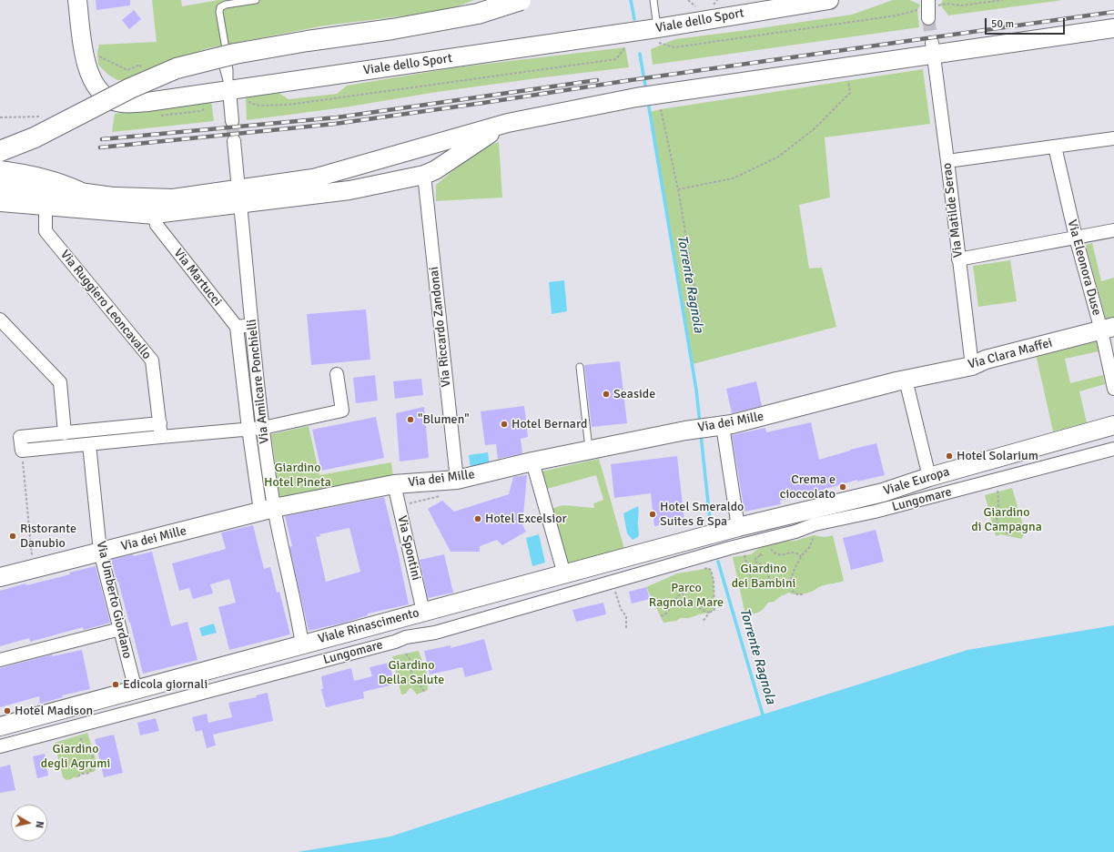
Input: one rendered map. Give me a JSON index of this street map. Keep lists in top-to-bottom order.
{
  "streets": {
    "street": [
      "Viale dello Sport",
      "Via Matilde Serao",
      "Via Eleonora Duse",
      "Via Martucci",
      "Via Ruggiero Leoncavallo",
      "Via Riccardo Zandonai",
      "Via Clara Maffei",
      "Via Amilcare Ponchielli",
      "Via dei Mille",
      "Viale Europa",
      "Lungomare",
      "Via Spontini",
      "Via Umberto Giordano",
      "Viale Rinascimento"
    ]
  },
  "crossings": [
    ["Via Matilde Serao", "Via Clara Maffei"],
    ["Via Eleonora Duse", "Via Clara Maffei"],
    ["Via Martucci", "Via Amilcare Ponchielli"],
    ["Via Riccardo Zandonai", "Via dei Mille"],
    ["Via Clara Maffei", "Via dei Mille"],
    ["Via Amilcare Ponchielli", "Via dei Mille"],
    ["Via Amilcare Ponchielli", "Viale Rinascimento"],
    ["Via dei Mille", "Via Spontini"],
    ["Via dei Mille", "Via Umberto Giordano"],
    ["Viale Europa", "Viale Rinascimento"],
    ["Via Spontini", "Viale Rinascimento"],
    ["Via Umberto Giordano", "Viale Rinascimento"]
  ],
  "water": ["Torrente Ragnola"],
  "parks": [
    "Giardino Hotel Pineta",
    "Giardino di Campagna",
    "Giardino dei Bambini",
    "Parco Ragnola Mare",
    "Giardino Della Salute",
    "Giardino degli Agrumi"
  ],
  "places": [
    "Seaside",
    "\"Blumen\"",
    "Hotel Bernard",
    "Hotel Solarium",
    "Crema e cioccolato",
    "Hotel Smeraldo Suites & Spa",
    "Hotel Excelsior",
    "Ristorante Danubio",
    "Edicola giornali",
    "Hotel Madison"
  ],
  "scale_bar": "50 m",
  "north": "right"
}
